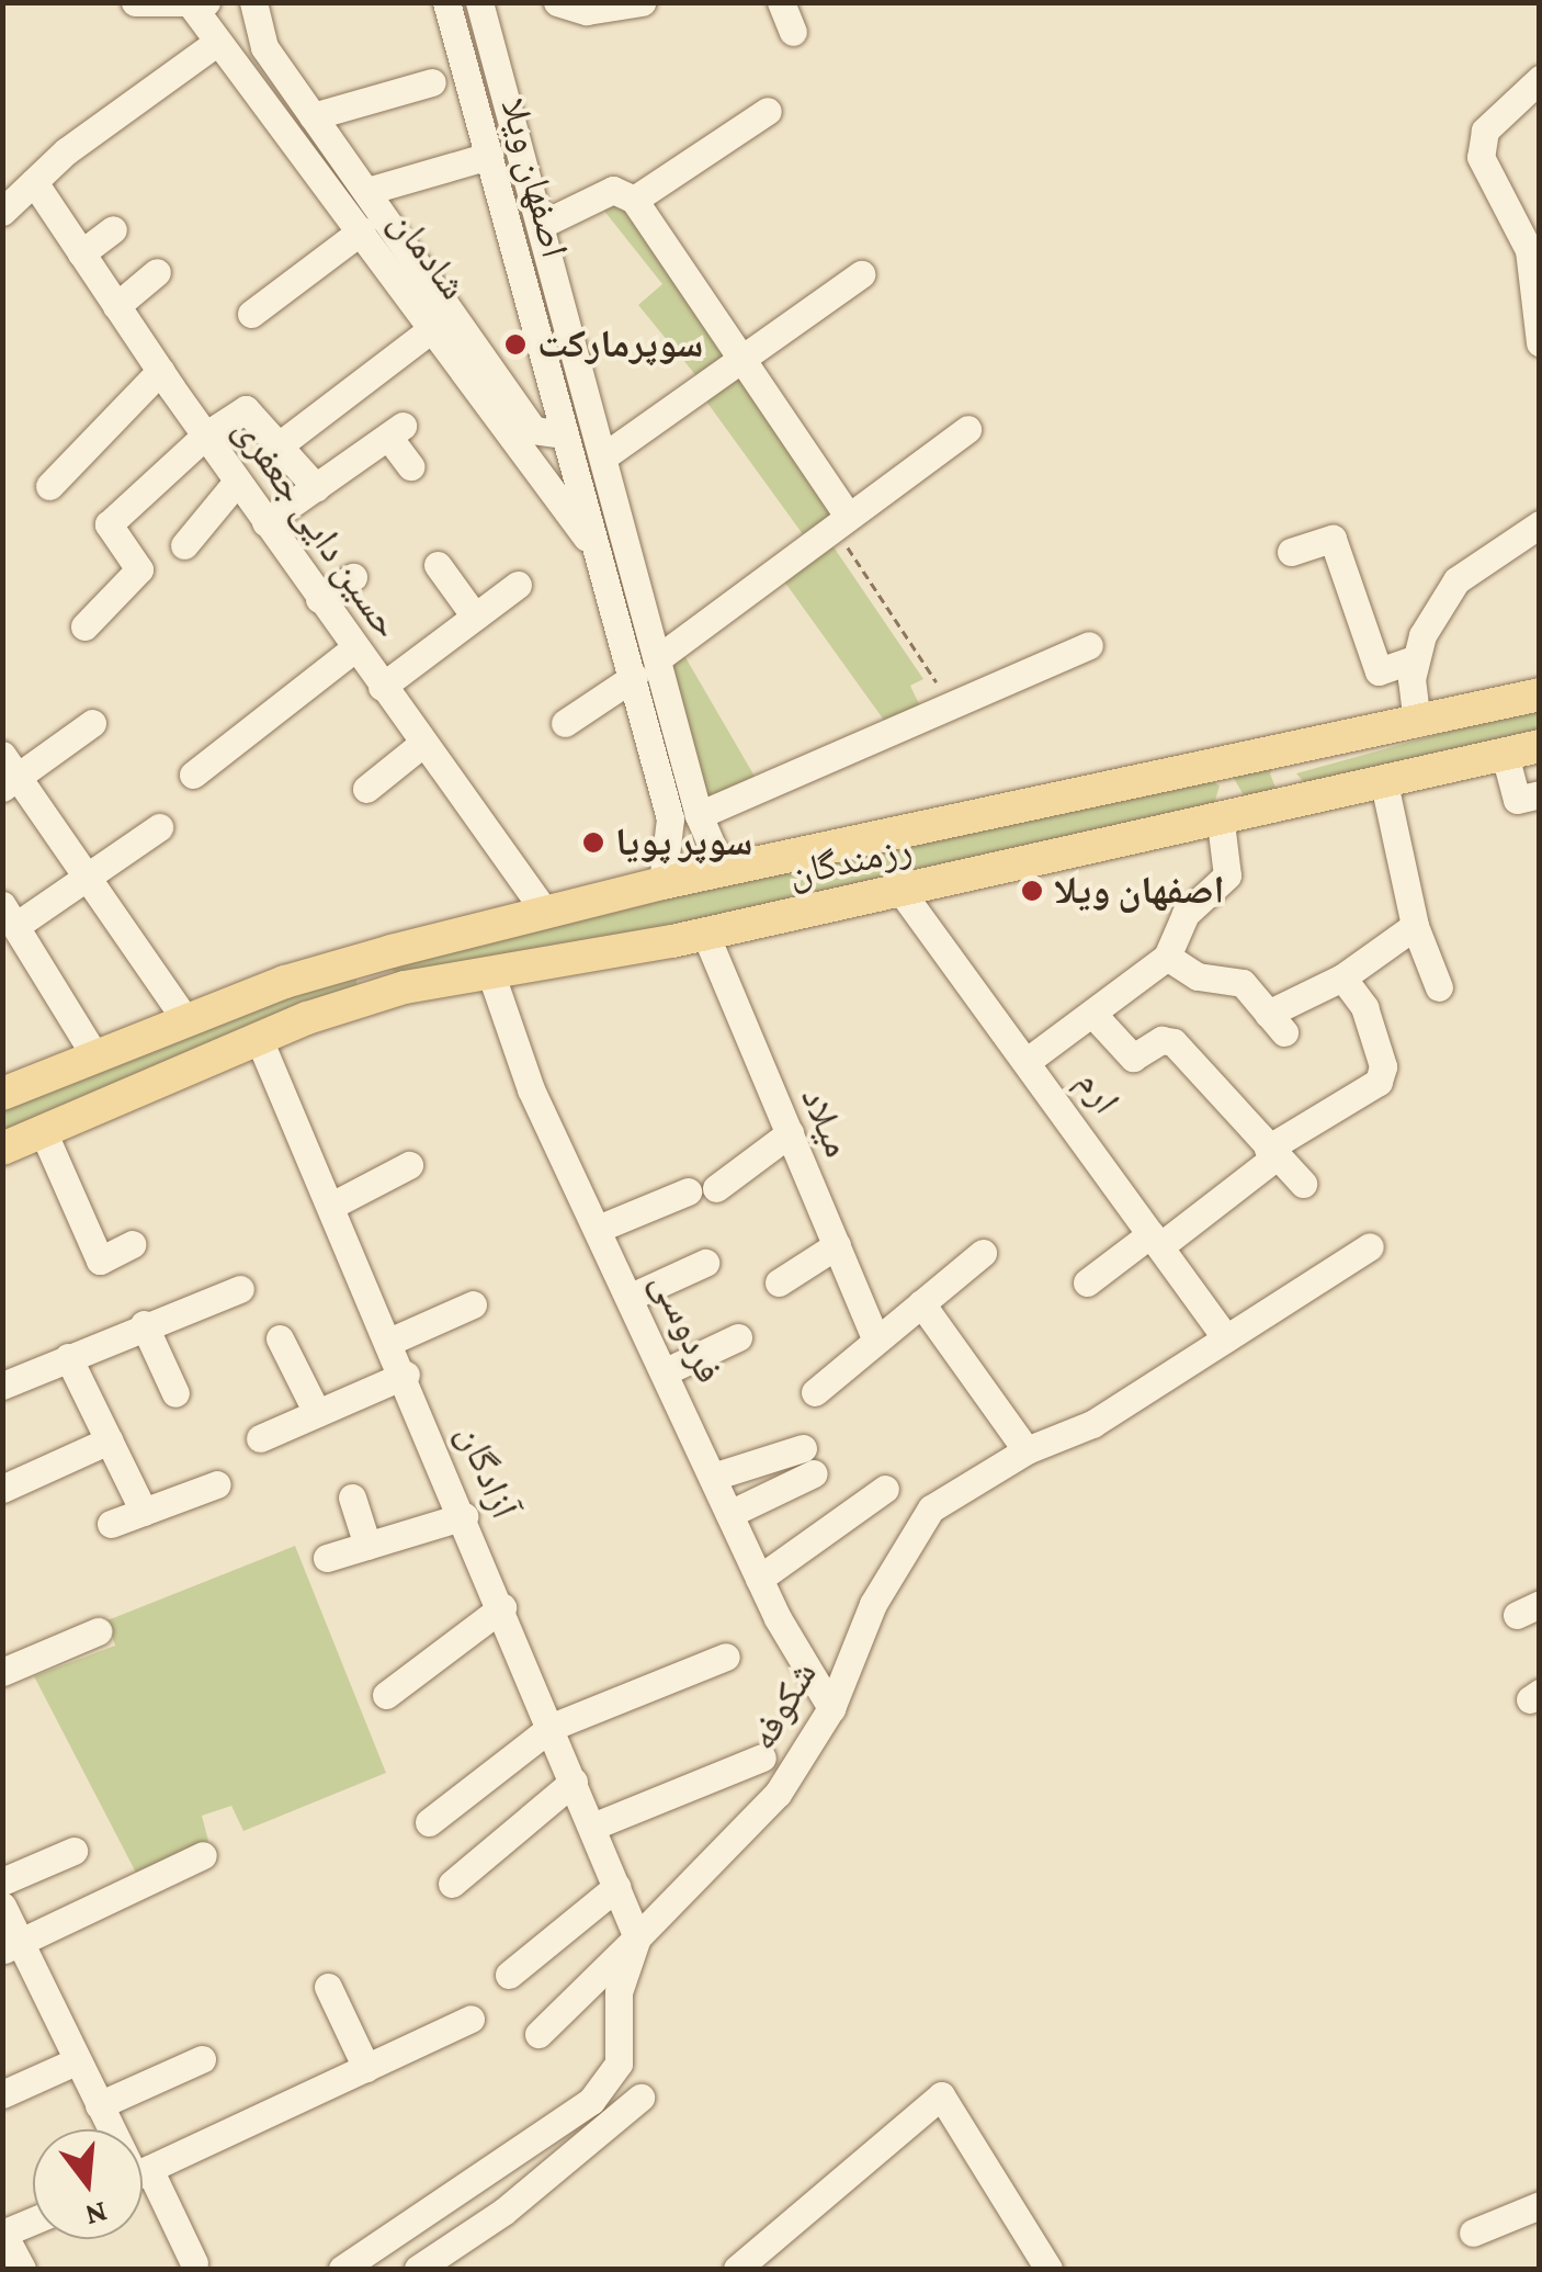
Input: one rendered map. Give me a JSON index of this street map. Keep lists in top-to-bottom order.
{
  "streets": {
    "main road": ["رزمندگان"],
    "street": [
      "اصفهان ویلا",
      "شادمان",
      "حسین دایی جعفری",
      "ارم",
      "میلاد",
      "فردوسی",
      "آزادگان",
      "شکوفه"
    ]
  },
  "crossings": [
    ["اصفهان ویلا", "شادمان"],
    ["اصفهان ویلا", "رزمندگان"],
    ["حسین دایی جعفری", "رزمندگان"],
    ["رزمندگان", "ارم"],
    ["رزمندگان", "میلاد"],
    ["رزمندگان", "فردوسی"],
    ["رزمندگان", "آزادگان"],
    ["ارم", "شکوفه"],
    ["فردوسی", "شکوفه"],
    ["آزادگان", "شکوفه"]
  ],
  "places": ["سوپرمارکت", "سوپر پویا", "اصفهان ویلا"],
  "north": "bottom"
}
